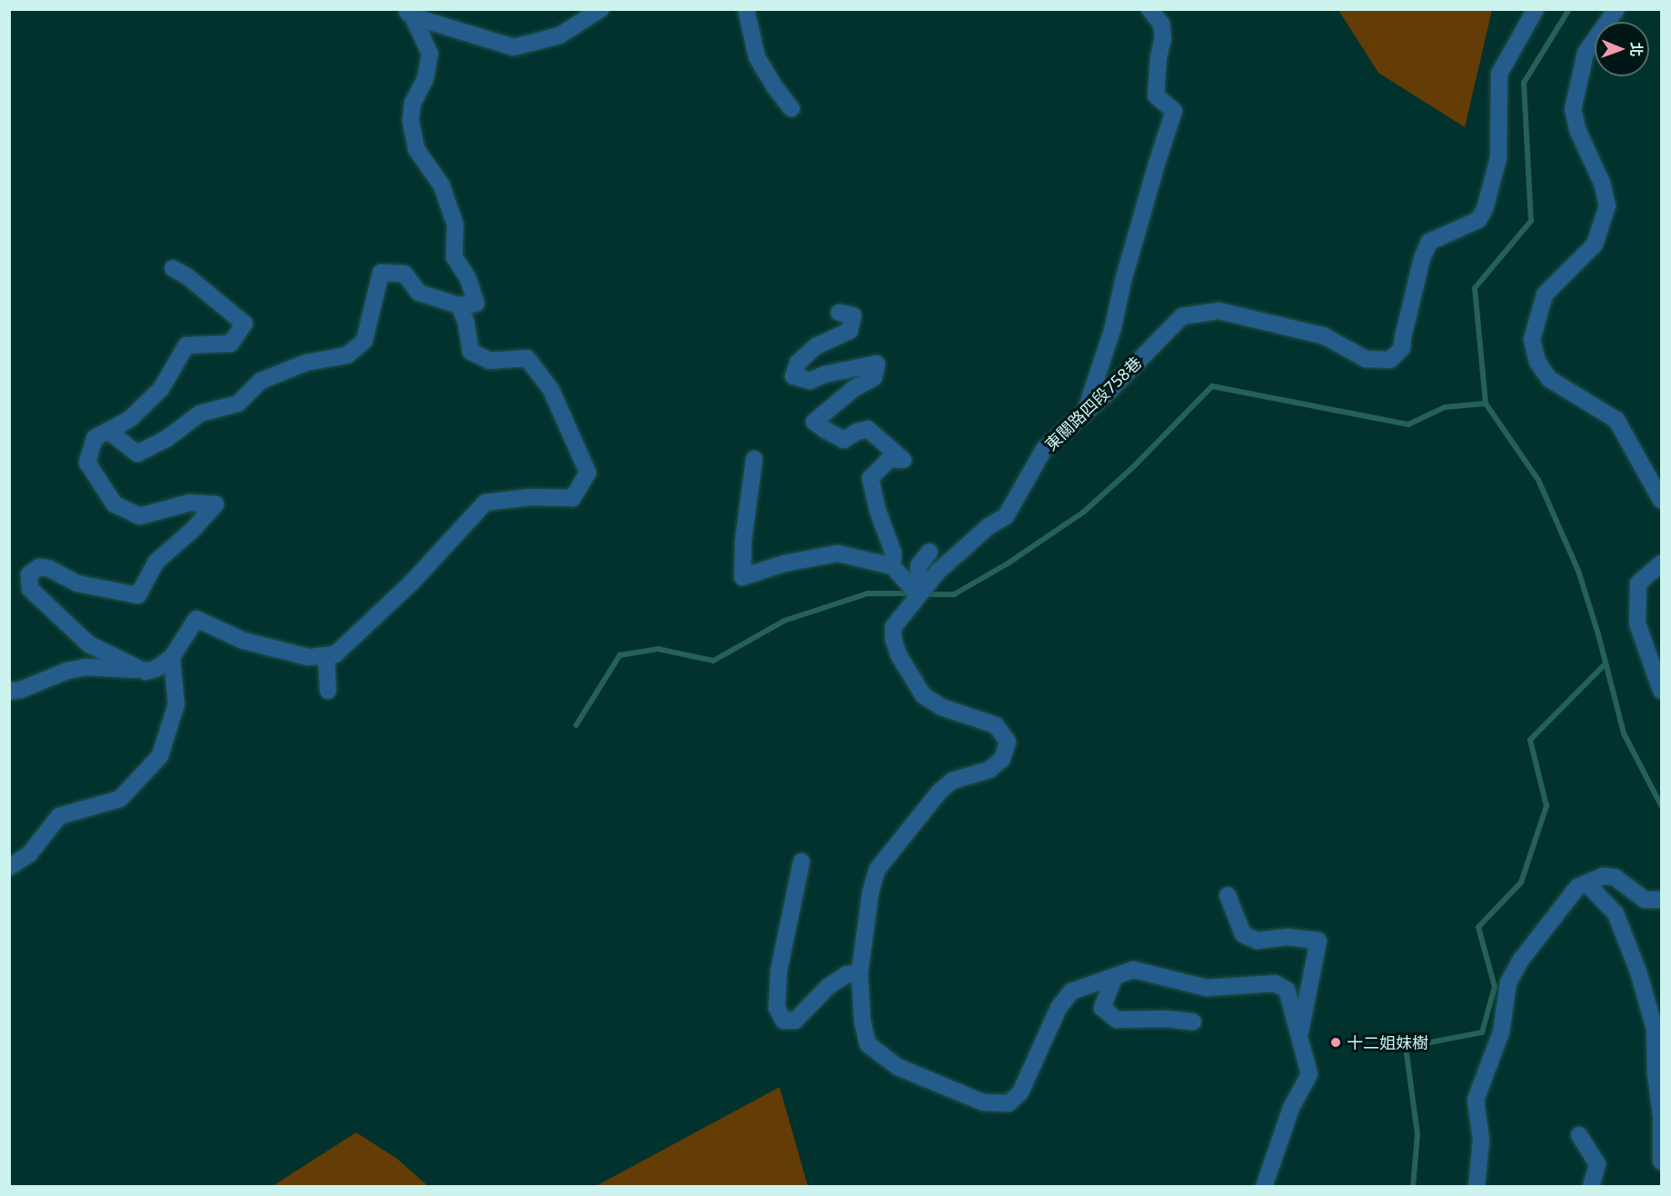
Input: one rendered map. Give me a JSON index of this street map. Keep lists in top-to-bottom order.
{
  "streets": {
    "street": ["東關路四段758巷"]
  },
  "places": ["十二姐妹樹"],
  "north": "right"
}
